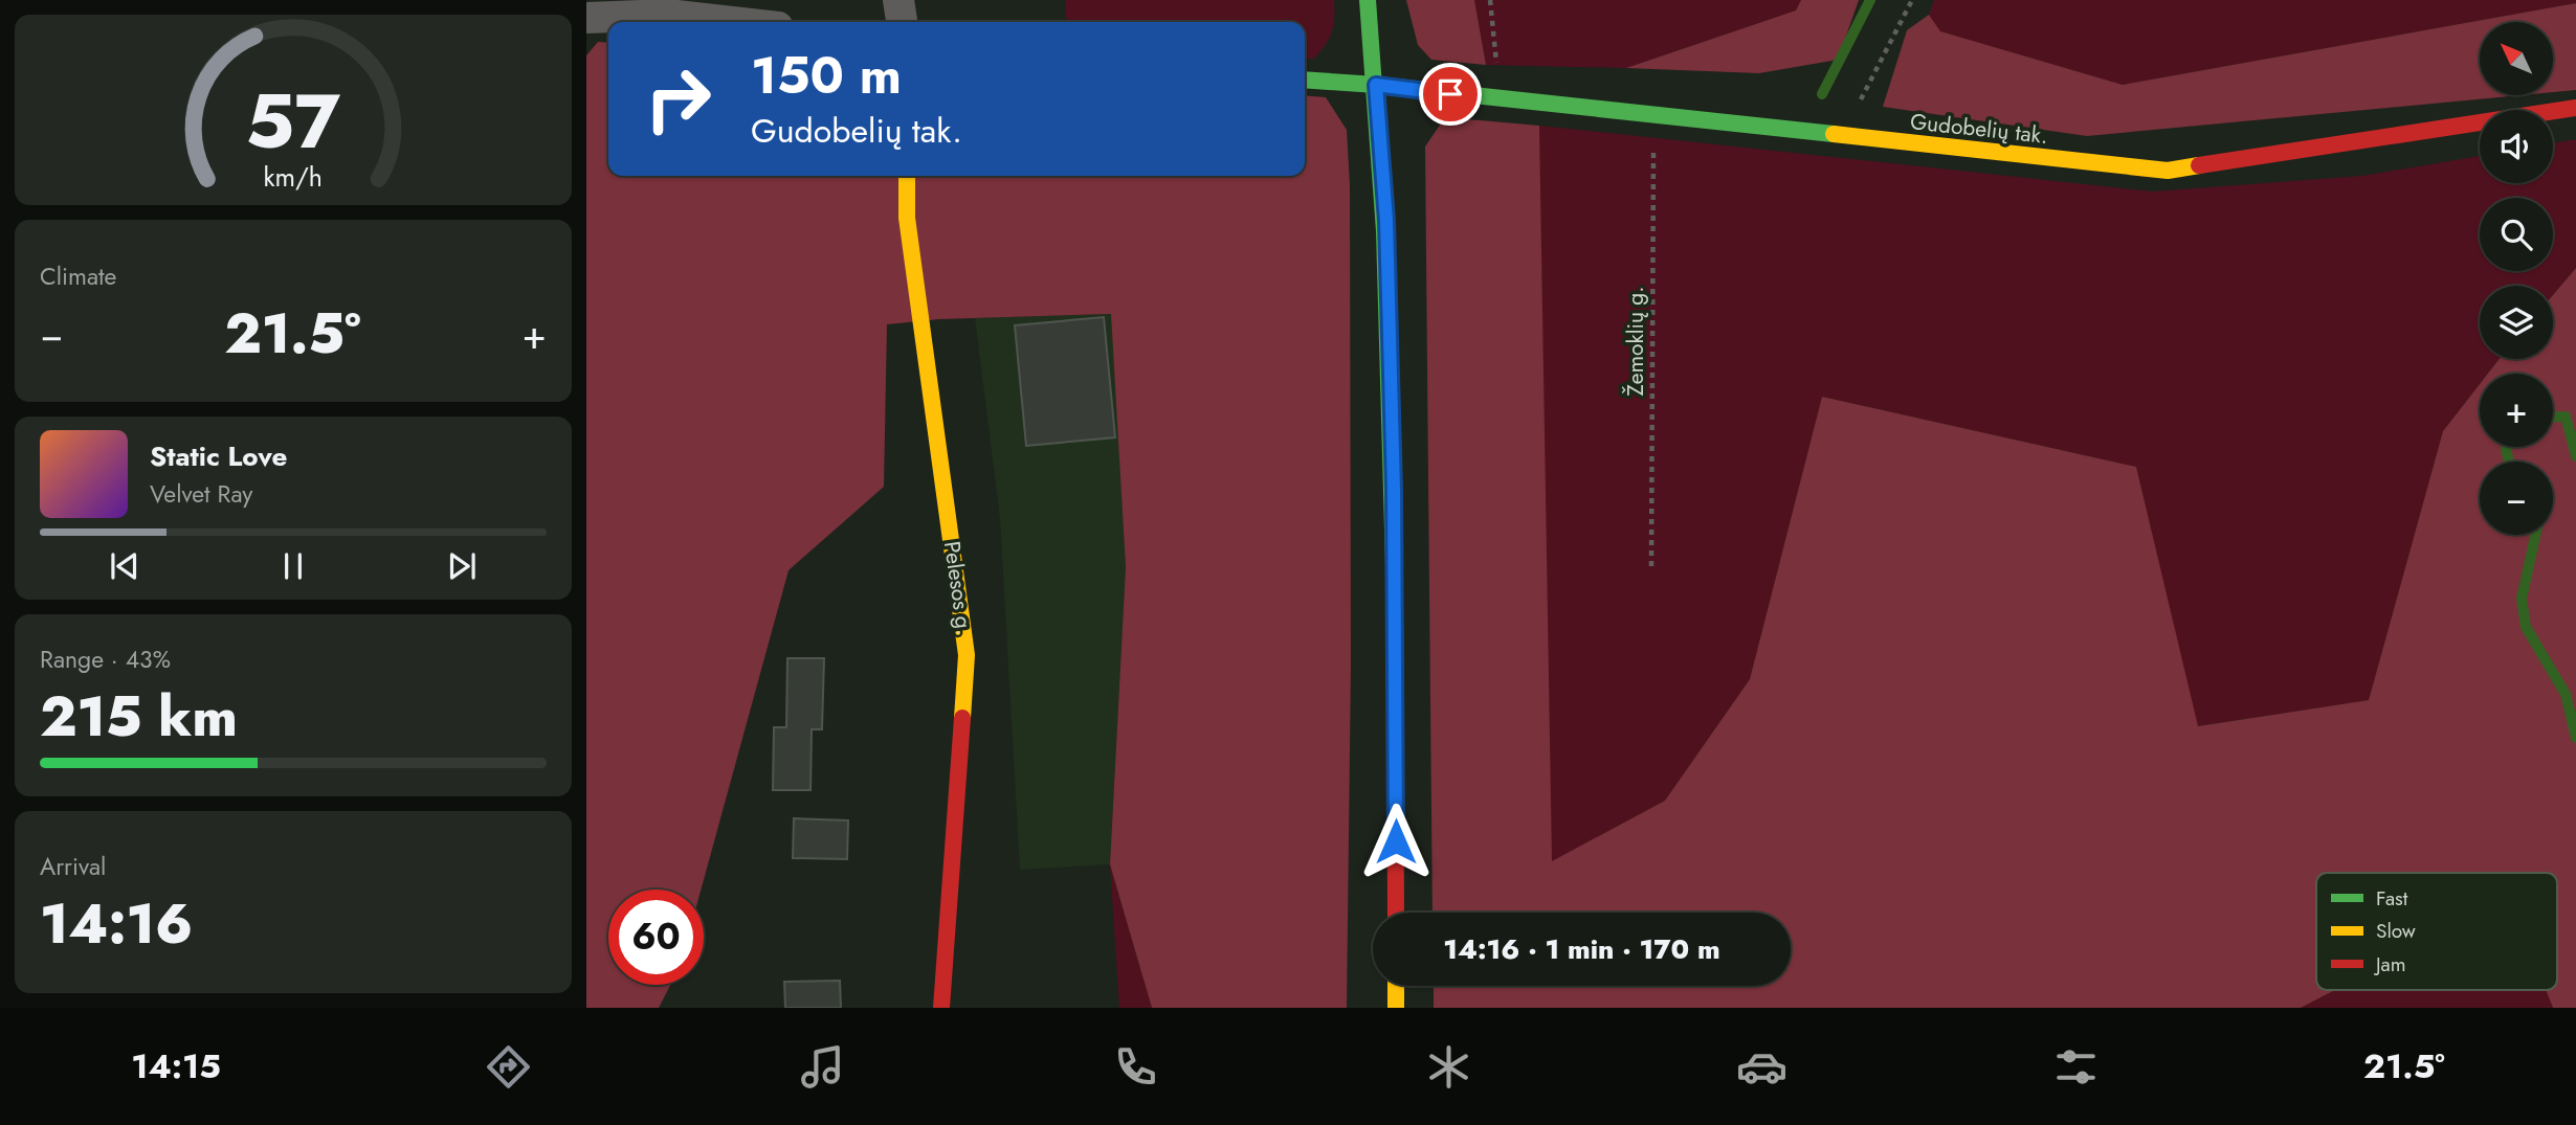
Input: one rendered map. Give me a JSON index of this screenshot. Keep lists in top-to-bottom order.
{
  "streets": {
    "street": ["Gudobelių tak.", "Pelesos g."],
    "path": ["Žemoklių g."]
  },
  "crossings": [
    ["Gudobelių tak.", "Žemoklių g."]
  ],
  "legend": ["Fast", "Slow", "Jam"],
  "north": "top left",
  "page": {
    "map_buttons": ["+", "−"],
    "turn": ["150 m", "Gudobelių tak."],
    "tile": [
      "Climate",
      ["Range · 43%", "215 km"],
      ["Arrival", "14:16"]
    ],
    "heat": ["−", "21.5°", "+"],
    "song": ["Static Love", "Velvet Ray"],
    "limit": "60",
    "trip": "14:16 · 1 min · 170 m",
    "tabs": ["14:15", "21.5°"],
    "gauge": ["57", "km/h"]
  }
}
